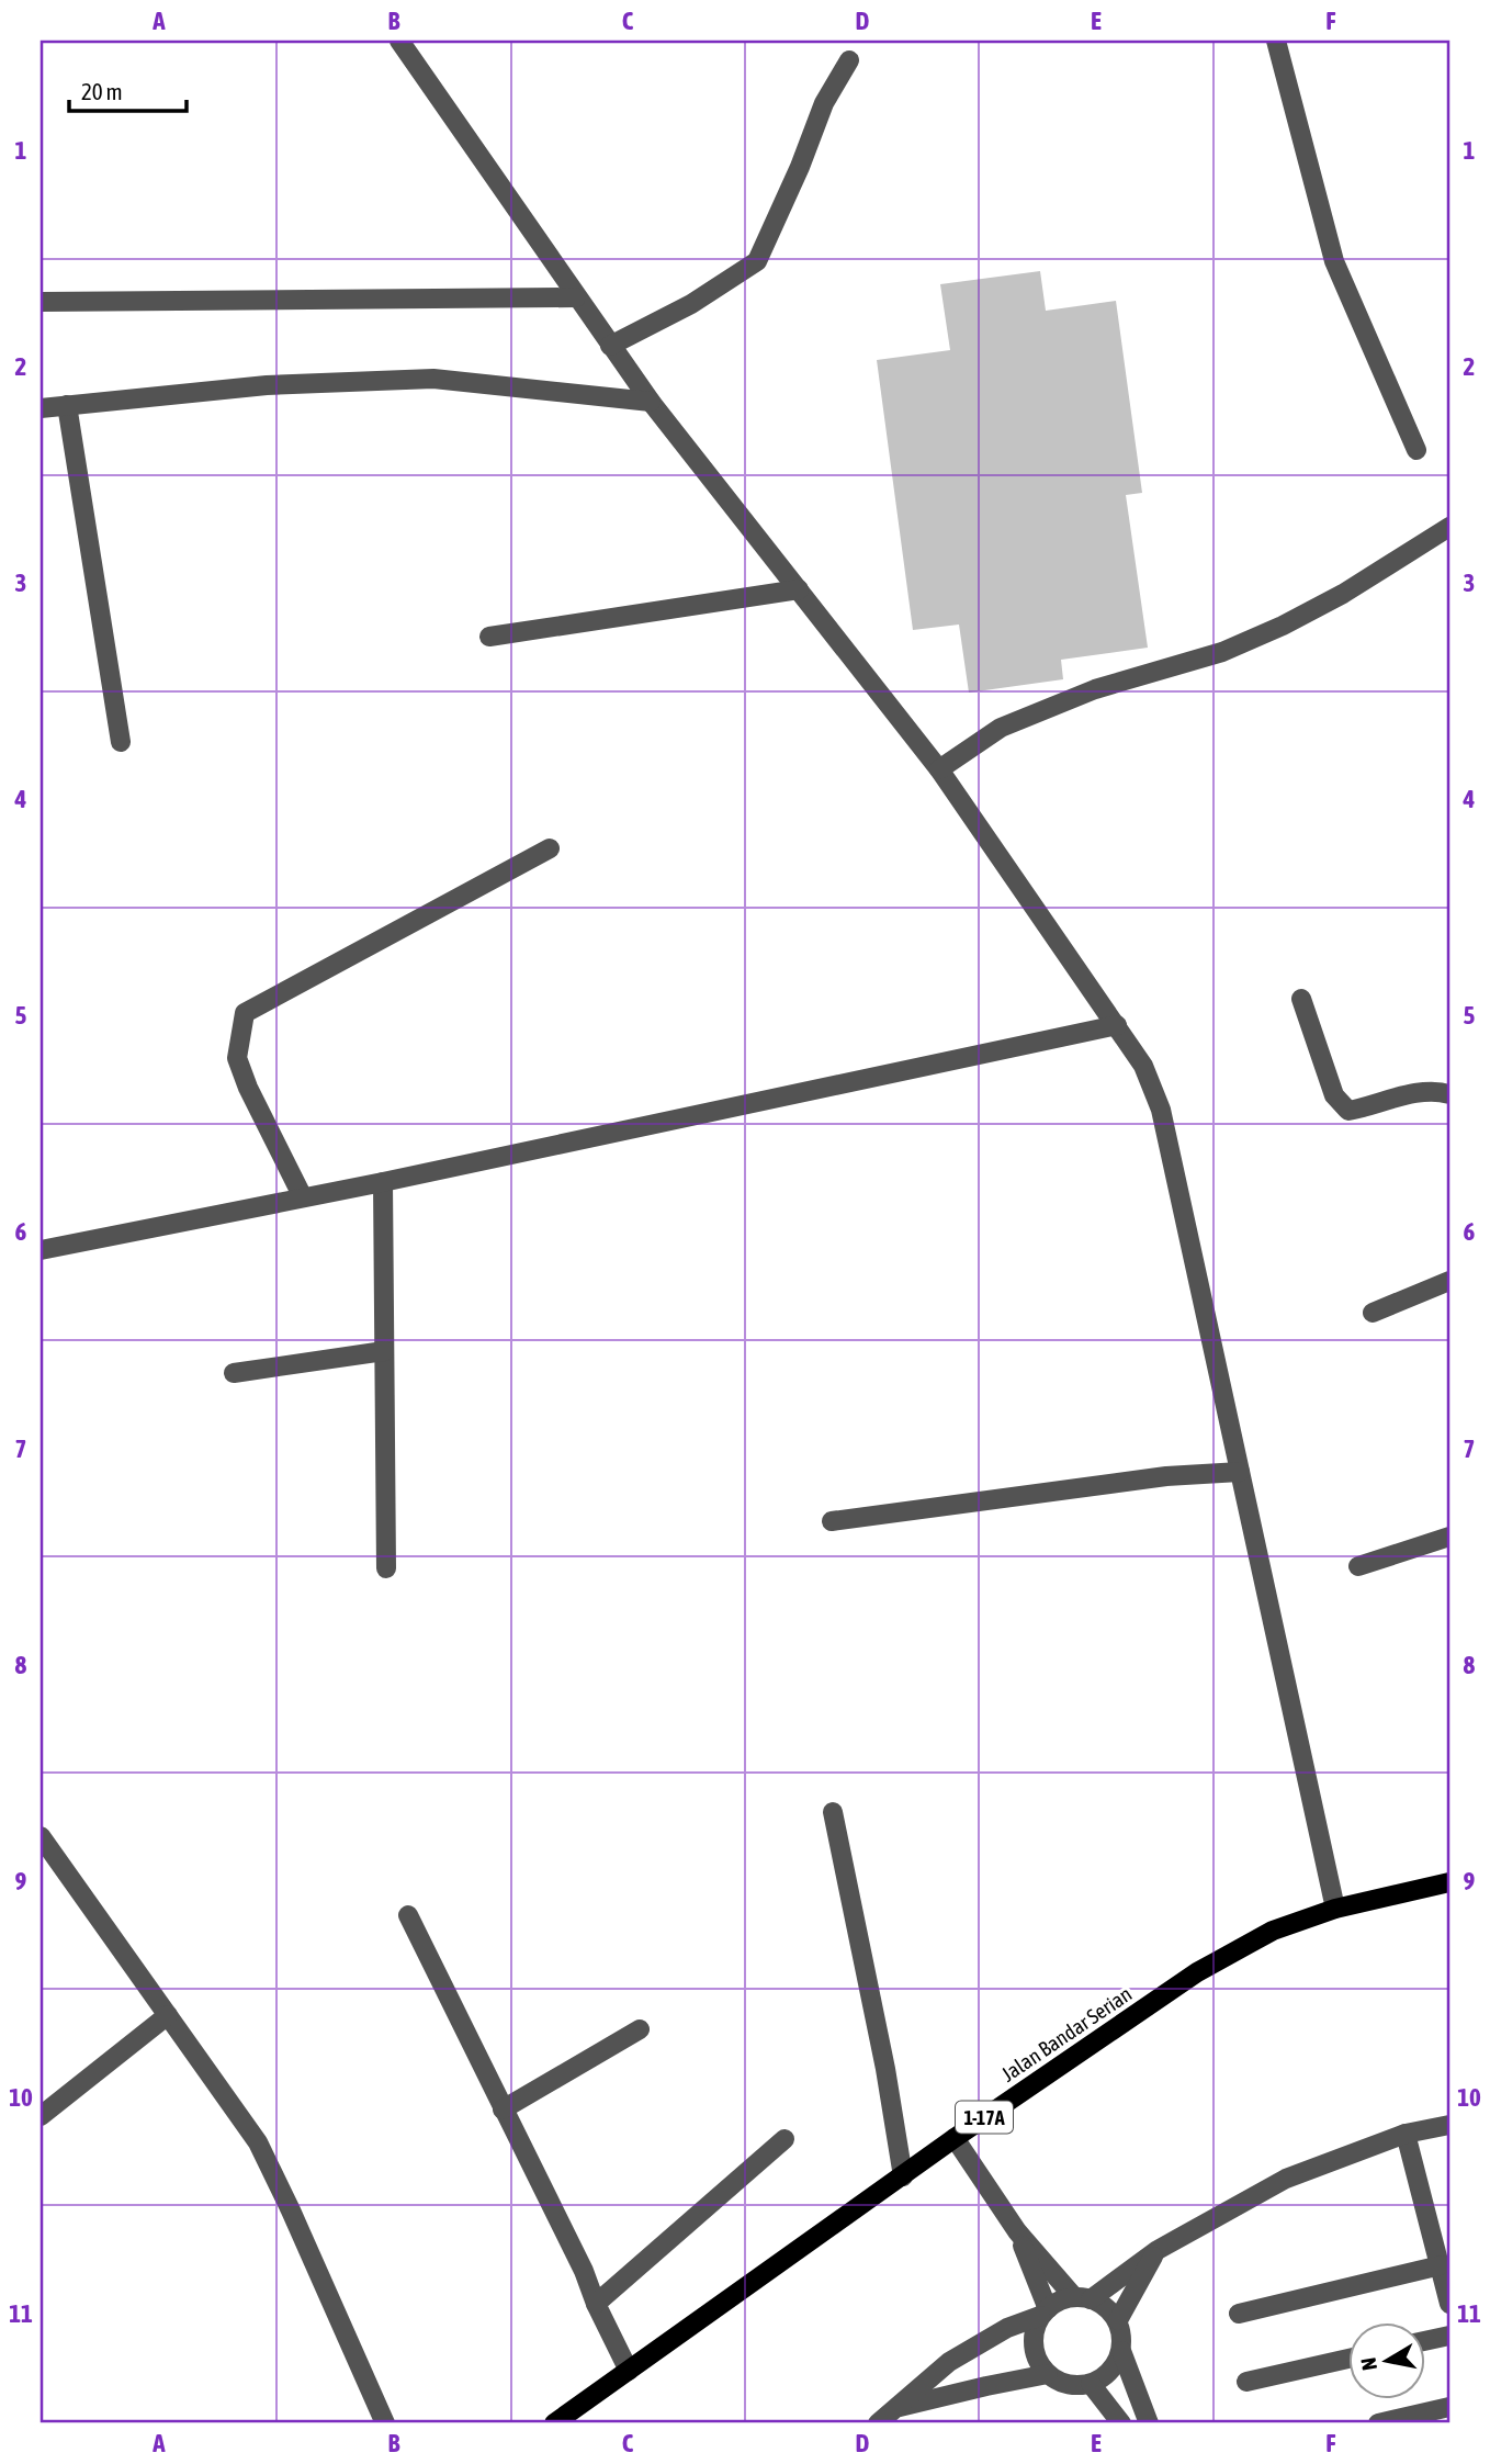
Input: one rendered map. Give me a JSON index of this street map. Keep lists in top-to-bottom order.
{
  "streets": {
    "main road": ["Jalan Bandar Serian", "1-17A"]
  },
  "scale_bar": "20 m",
  "north": "left",
  "grid": {
    "columns": [
      "A",
      "B",
      "C",
      "D",
      "E",
      "F"
    ],
    "rows": [
      "1",
      "2",
      "3",
      "4",
      "5",
      "6",
      "7",
      "8",
      "9",
      "10",
      "11"
    ]
  }
}
